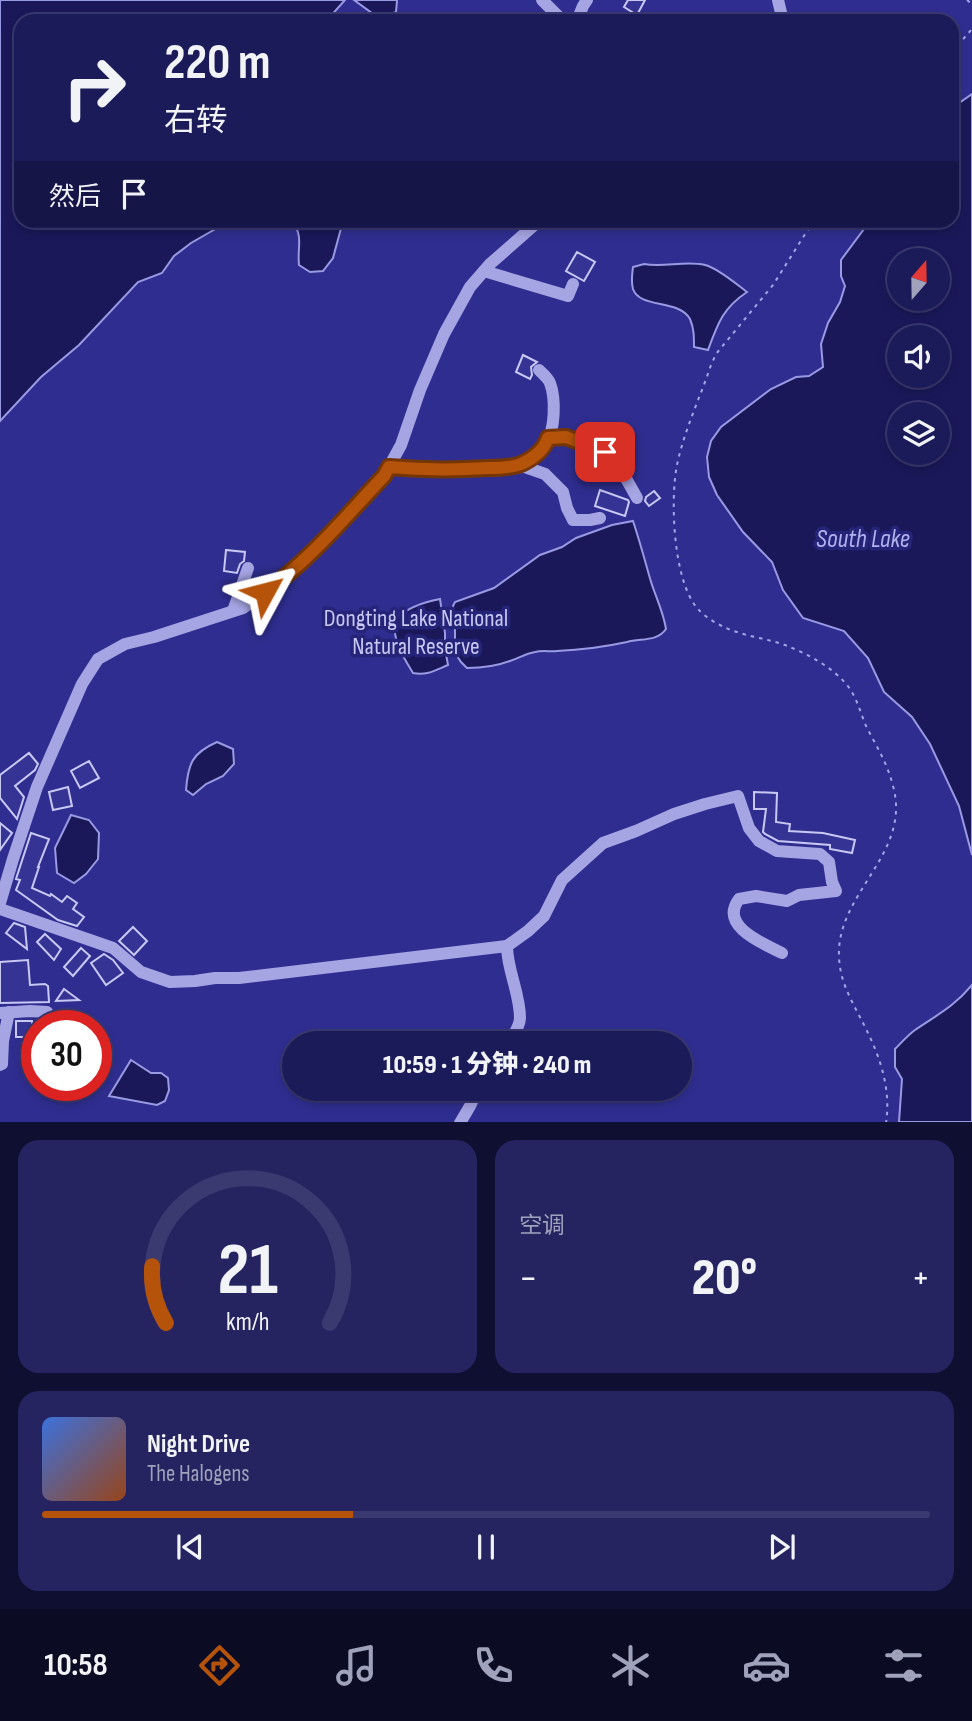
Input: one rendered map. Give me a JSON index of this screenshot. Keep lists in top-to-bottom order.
{
  "water": ["South Lake"],
  "parks": ["Dongting Lake National Natural Reserve"],
  "north": "top",
  "page": {
    "turn": ["220 m", "右转"],
    "then": "然后",
    "limit": "30",
    "trip": "10:59 · 1 分钟 · 240 m",
    "tile": "空调",
    "heat": ["−", "20°", "+"],
    "song": ["Night Drive", "The Halogens"],
    "tabs": "10:58",
    "gauge": ["21", "km/h"]
  }
}
